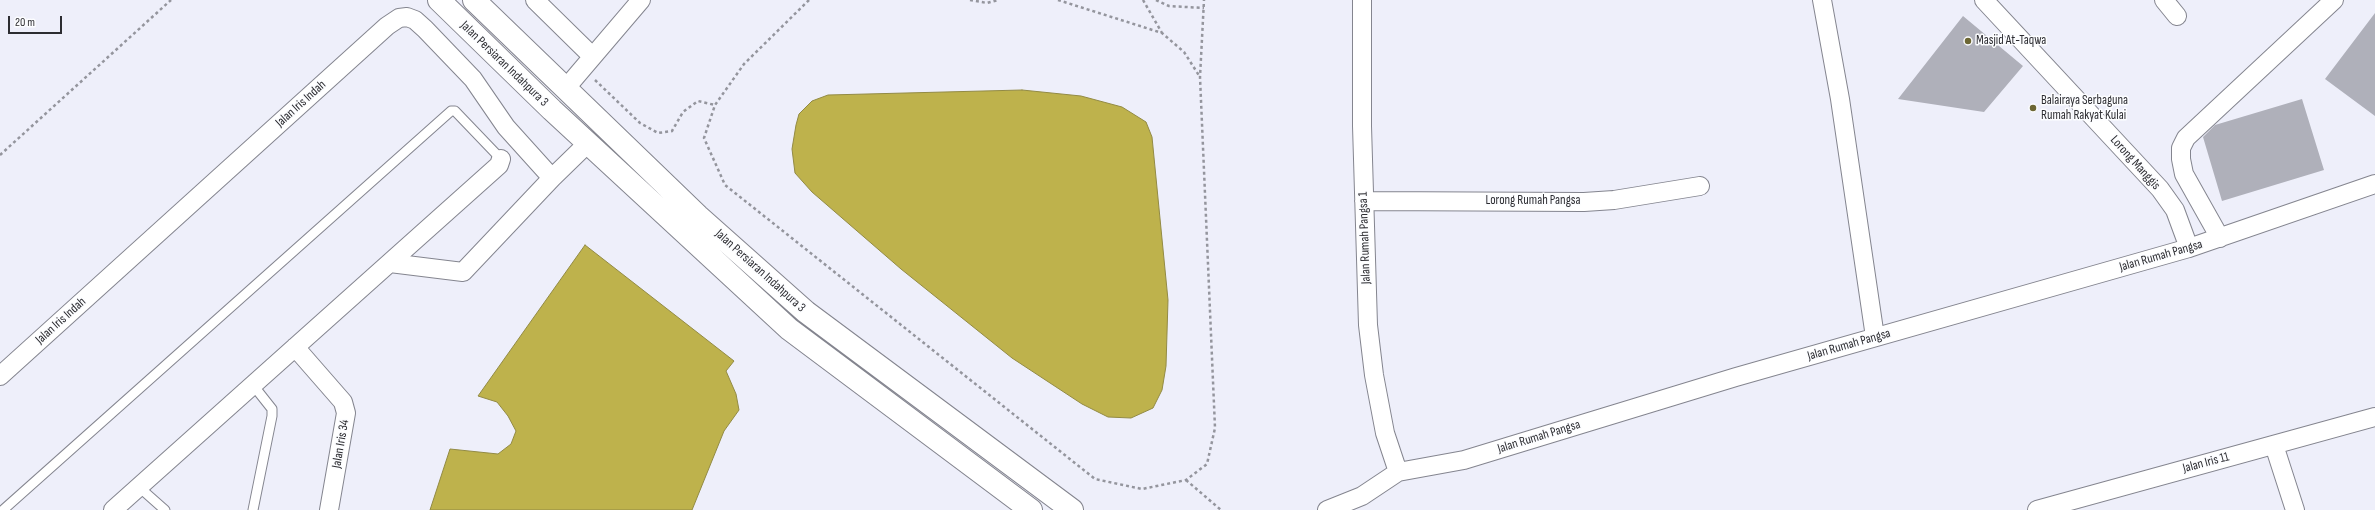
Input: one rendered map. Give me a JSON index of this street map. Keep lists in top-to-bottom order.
{
  "streets": {
    "main road": ["Jalan Persiaran Indahpura 3"],
    "street": [
      "Jalan Iris Indah",
      "Lorong Manggis",
      "Lorong Rumah Pangsa",
      "Jalan Rumah Pangsa 1",
      "Jalan Rumah Pangsa",
      "Jalan Iris 34",
      "Jalan Iris 11"
    ]
  },
  "crossings": [
    ["Lorong Manggis", "Jalan Rumah Pangsa"],
    ["Lorong Rumah Pangsa", "Jalan Rumah Pangsa 1"],
    ["Jalan Rumah Pangsa 1", "Jalan Rumah Pangsa"]
  ],
  "places": ["Masjid At-Taqwa", "Balairaya Serbaguna Rumah Rakyat Kulai"],
  "scale_bar": "20 m"
}
